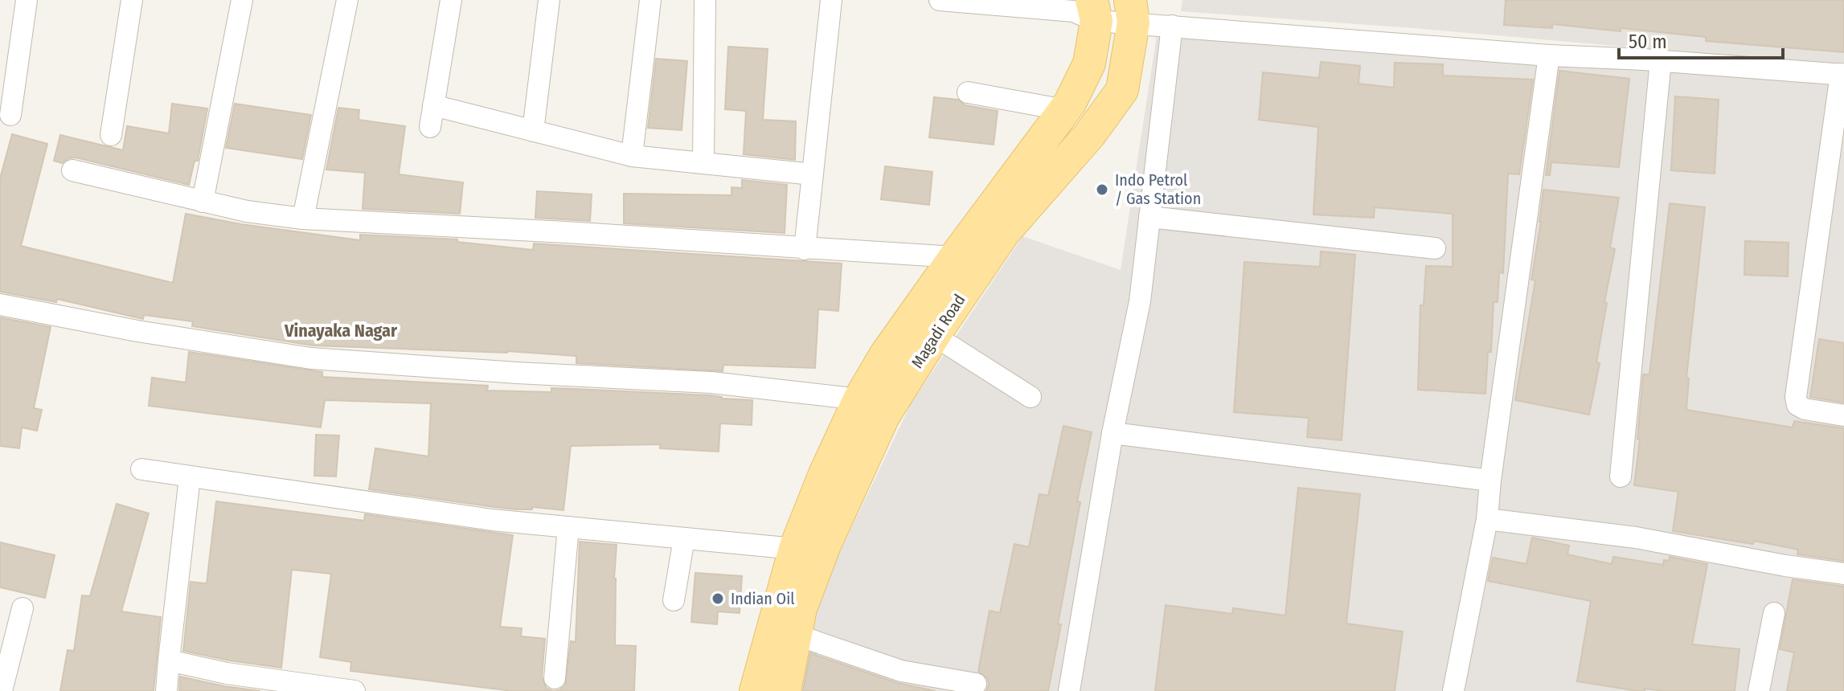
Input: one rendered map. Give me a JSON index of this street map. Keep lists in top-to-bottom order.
{
  "streets": {
    "main road": ["Magadi Road"]
  },
  "districts": ["Vinayaka Nagar"],
  "places": ["Indo Petrol / Gas Station", "Indian Oil"],
  "scale_bar": "50 m"
}
